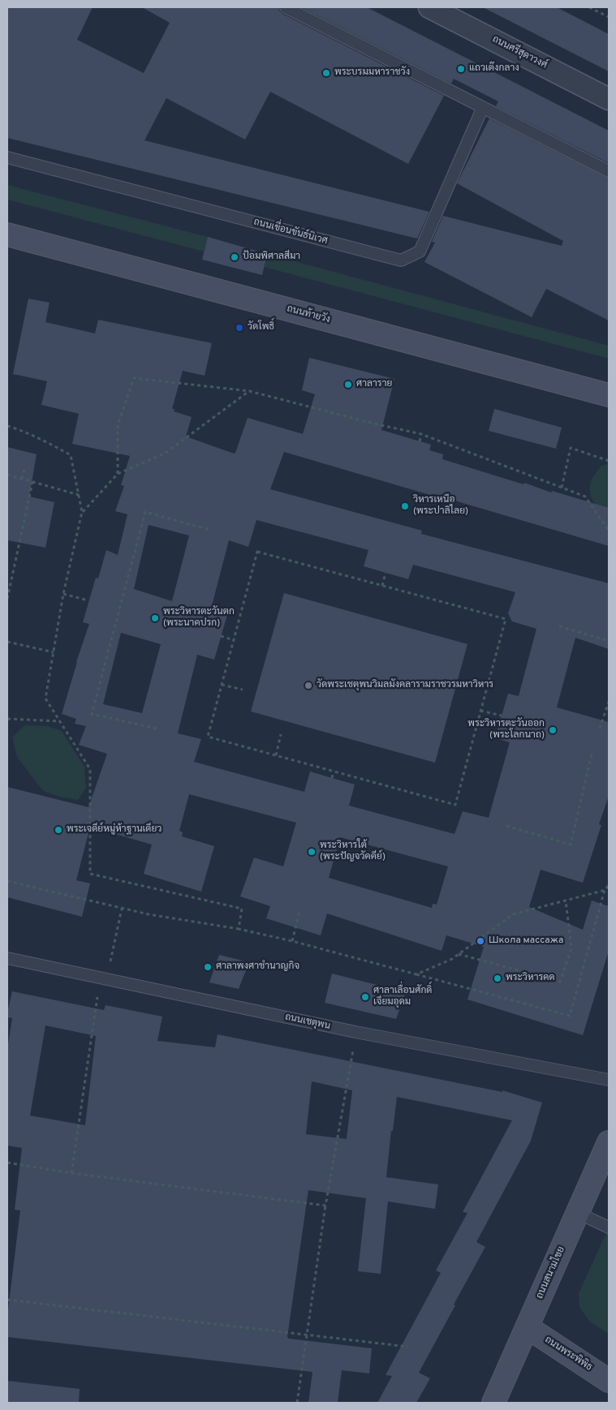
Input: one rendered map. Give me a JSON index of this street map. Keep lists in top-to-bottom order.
{
  "streets": {
    "street": [
      "ถนนศรีสุดาวงศ์",
      "ถนนท้ายวัง",
      "ถนนสนามไชย",
      "ถนนพระพิพิธ"
    ],
    "lane": ["ถนนเขื่อนขันธ์นิเวศ", "ถนนเชตุพน"]
  },
  "crossings": [
    ["ถนนสนามไชย", "ถนนพระพิพิธ"]
  ],
  "places": [
    "แถวเต๊งกลาง",
    "พระบรมมหาราชวัง",
    "ป้อมพิศาลสีมา",
    "วัดโพธิ์",
    "ศาลาราย",
    "วิหารเหนือ (พระปาลิไลย)",
    "พระวิหารตะวันตก (พระนาคปรก)",
    "วัดพระเชตุพนวิมลมังคลารามราชวรมหาวิหาร",
    "พระวิหารตะวันออก (พระโลกนาถ)",
    "พระเจดีย์หมู่ห้าฐานเดียว",
    "พระวิหารใต้ (พระปัญจวัคคีย์)",
    "Школа массажа",
    "ศาลาพงศาชำนาญกิจ",
    "พระวิหารคด",
    "ศาลาเลื่อนศักดิ์ เจียมอุดม"
  ]
}
